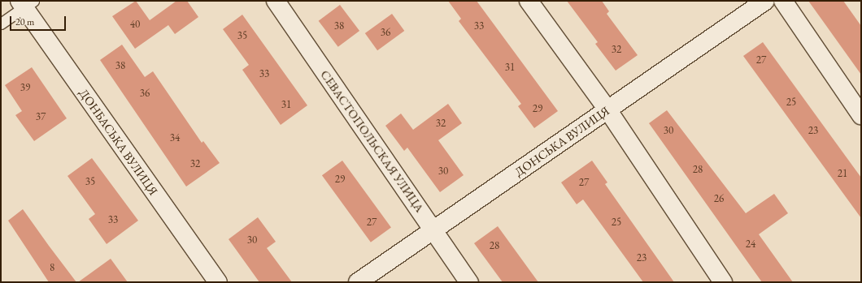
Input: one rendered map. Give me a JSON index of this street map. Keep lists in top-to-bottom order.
{
  "streets": {
    "street": ["СЕВАСТОПОЛЬСКАЯ УЛИЦА", "ДОНСЬКА ВУЛИЦЯ", "ДОНБАСЬКА ВУЛИЦЯ"]
  },
  "crossings": [
    ["СЕВАСТОПОЛЬСКАЯ УЛИЦА", "ДОНСЬКА ВУЛИЦЯ"]
  ],
  "house_numbers": [
    "40",
    "38",
    "33",
    "36",
    "35",
    "32",
    "27",
    "38",
    "31",
    "33",
    "39",
    "36",
    "25",
    "31",
    "29",
    "37",
    "32",
    "30",
    "23",
    "34",
    "32",
    "28",
    "30",
    "21",
    "29",
    "35",
    "27",
    "26",
    "33",
    "27",
    "25",
    "30",
    "24",
    "28",
    "23",
    "8"
  ],
  "scale_bar": "20 m"
}
